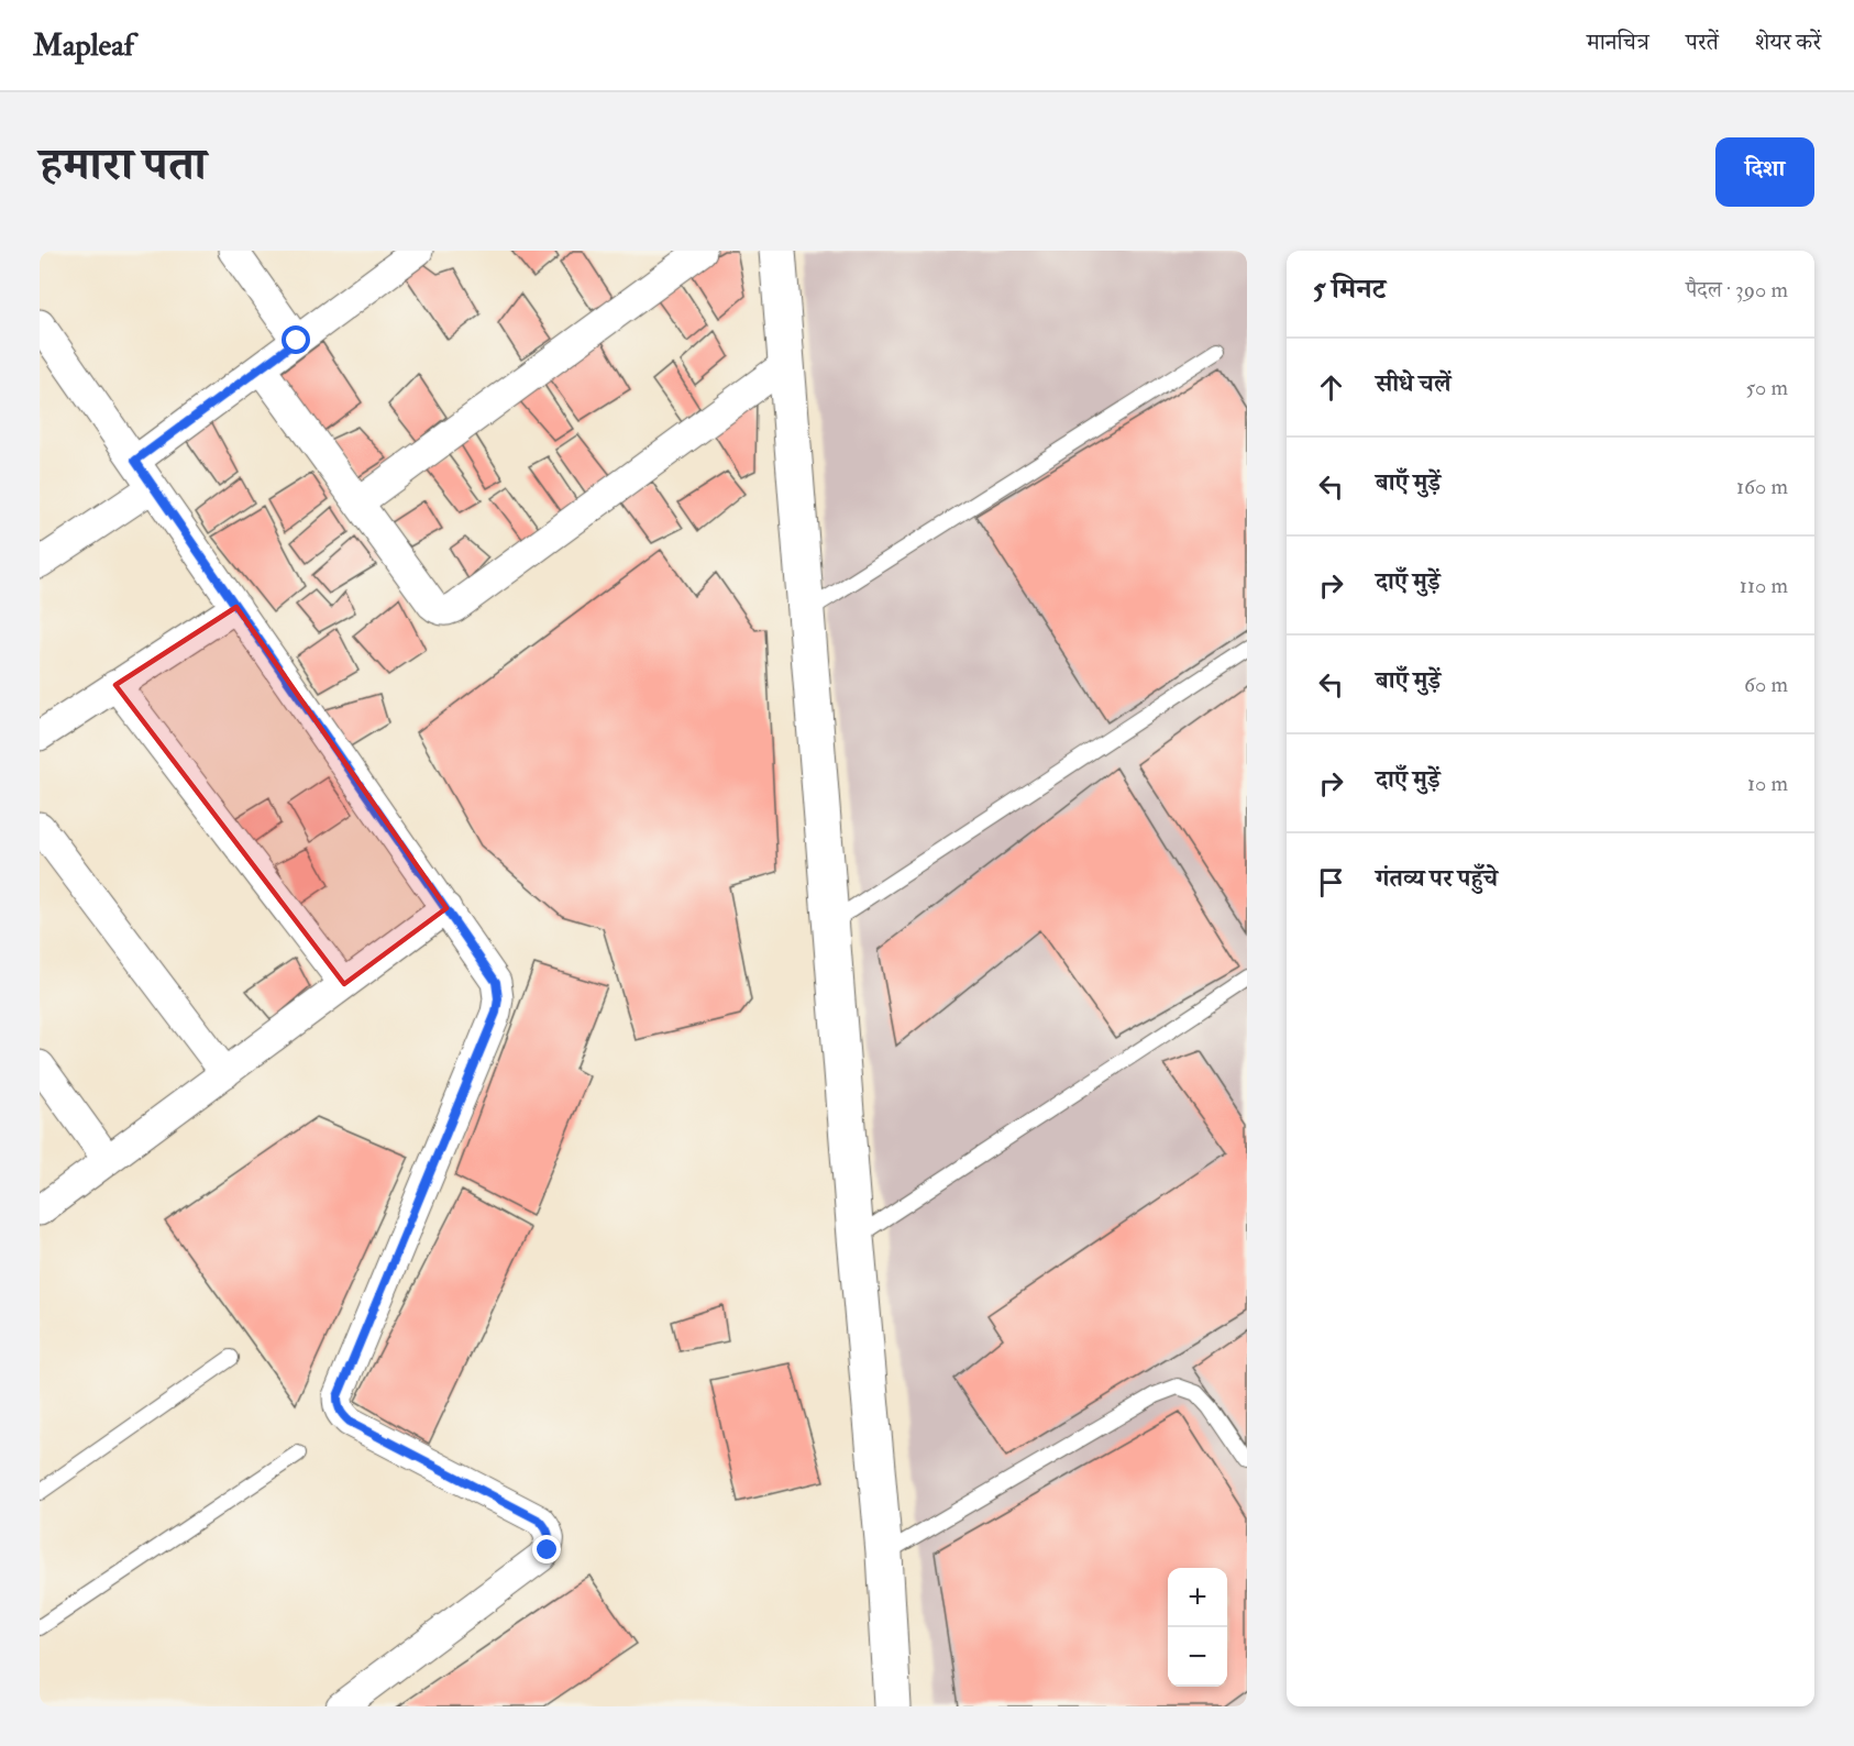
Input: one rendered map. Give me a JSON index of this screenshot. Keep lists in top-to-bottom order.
{
  "page": {
    "header": "Mapleaf",
    "nav": ["मानचित्र", "परतें", "शेयर करें"],
    "title": "हमारा पता",
    "buttons": "दिशा",
    "heading": ["5 मिनट", "पैदल · 390 m"],
    "list": [
      ["सीधे चलें", "50 m"],
      ["बाएँ मुड़ें", "160 m"],
      ["दाएँ मुड़ें", "110 m"],
      ["बाएँ मुड़ें", "60 m"],
      ["दाएँ मुड़ें", "10 m"],
      "गंतव्य पर पहुँचे"
    ],
    "map_buttons": ["+", "−"]
  }
}
